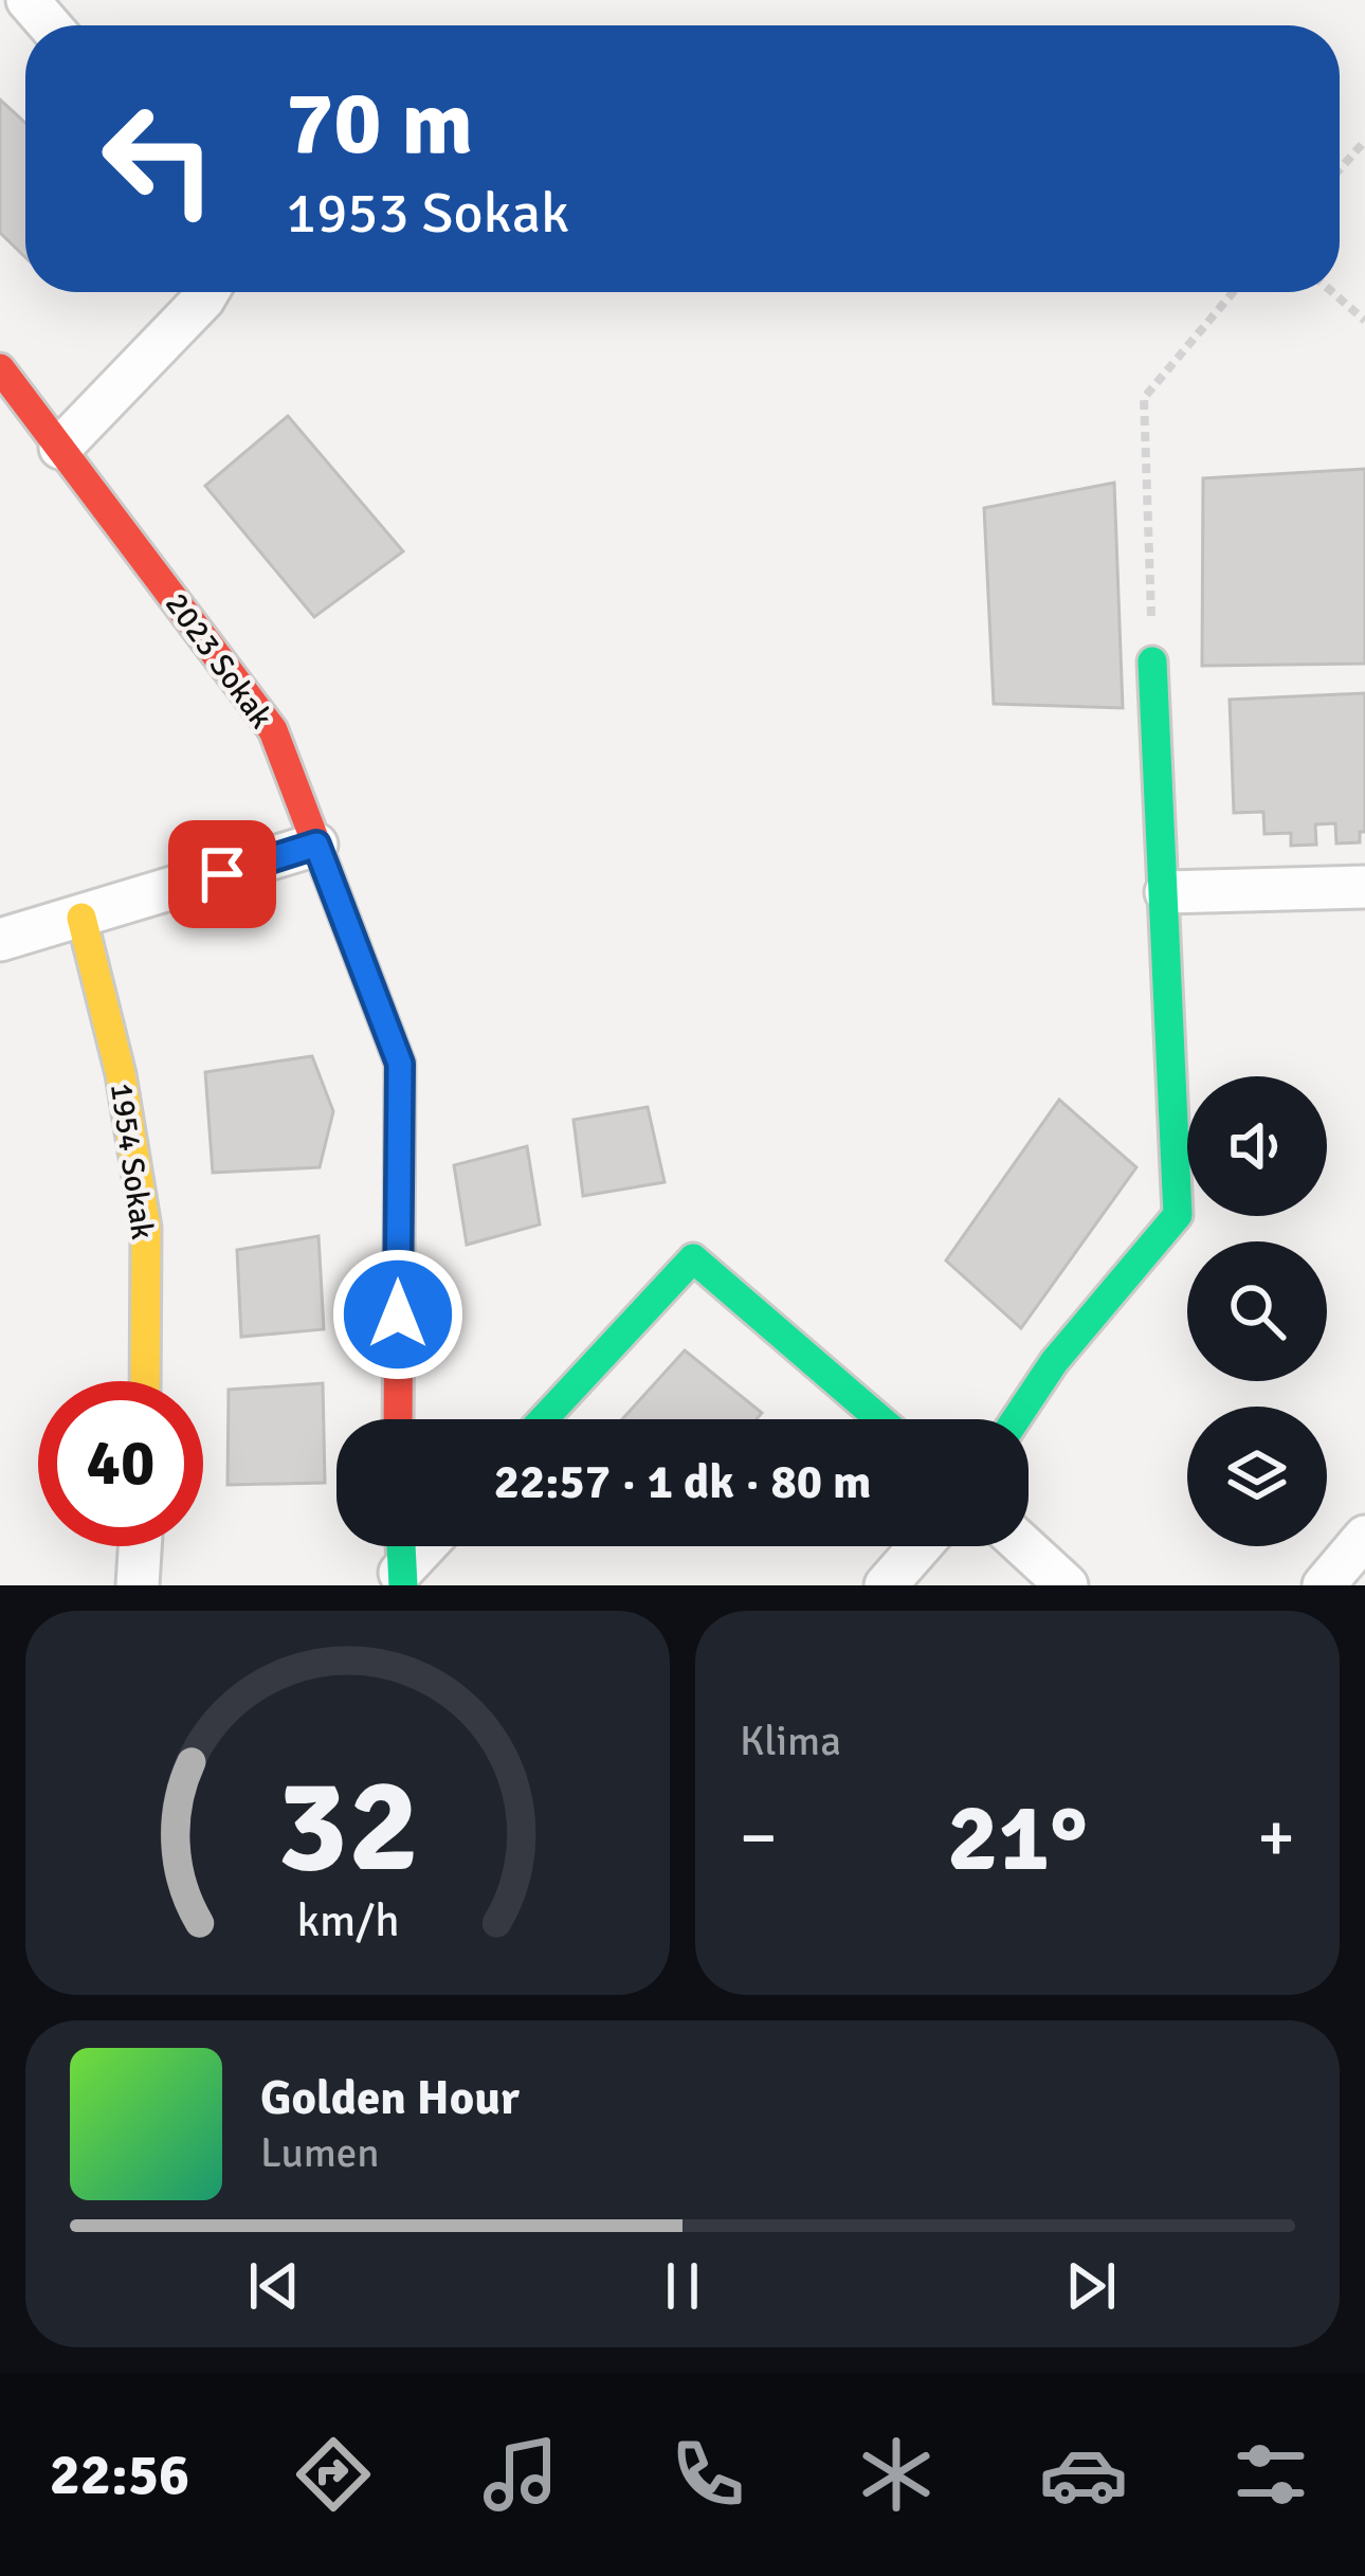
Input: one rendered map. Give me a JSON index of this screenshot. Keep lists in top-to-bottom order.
{
  "streets": {
    "street": ["2023 Sokak", "1954 Sokak"]
  },
  "page": {
    "turn": ["70 m", "1953 Sokak"],
    "limit": "40",
    "trip": "22:57 · 1 dk · 80 m",
    "tile": "Klima",
    "heat": ["−", "21°", "+"],
    "song": ["Golden Hour", "Lumen"],
    "tabs": "22:56",
    "gauge": ["32", "km/h"]
  }
}
